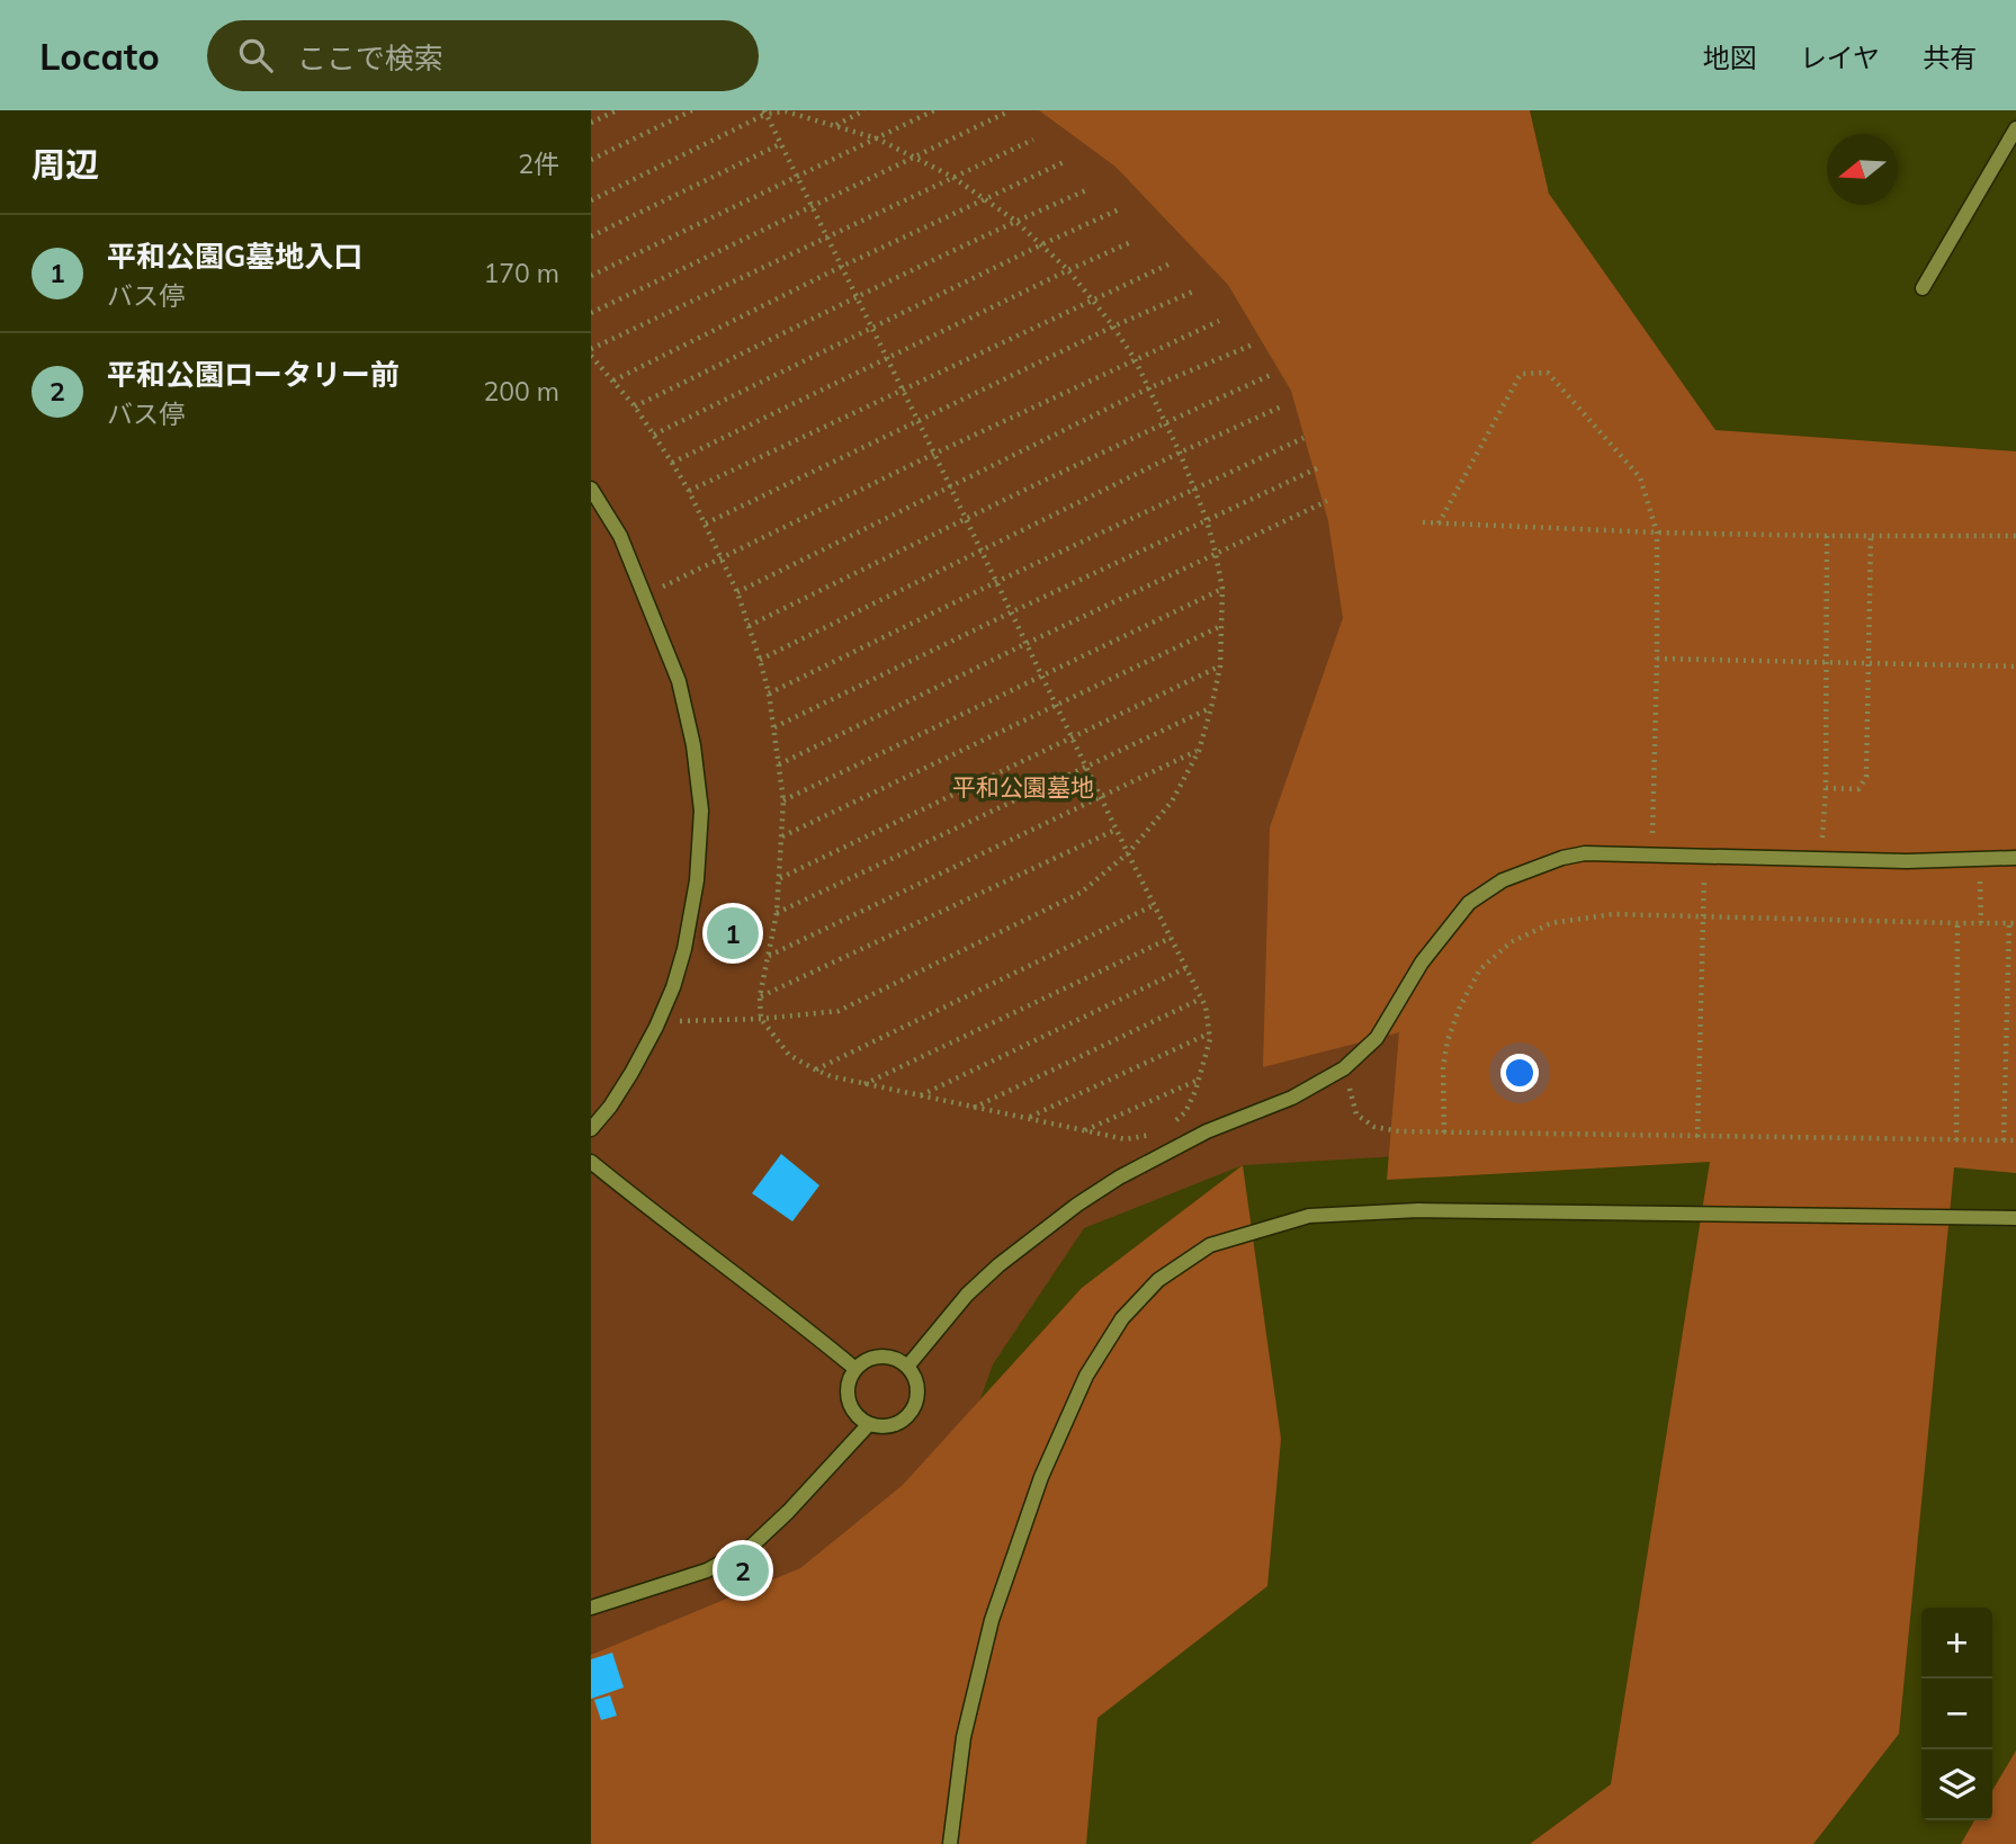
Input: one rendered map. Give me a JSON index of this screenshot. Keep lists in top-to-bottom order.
{
  "parks": ["平和公園墓地"],
  "north": "left",
  "page": {
    "header": "Locato",
    "search": "ここで検索",
    "nav": ["地図", "レイヤ", "共有"],
    "heading": ["周辺", "2件"],
    "list": [
      {
        "mark": "1",
        "name": "平和公園G墓地入口",
        "note": "バス停",
        "value": "170 m"
      },
      {
        "mark": "2",
        "name": "平和公園ロータリー前",
        "note": "バス停",
        "value": "200 m"
      }
    ],
    "pins": ["1", "2"],
    "map_buttons": ["+", "−"]
  }
}
